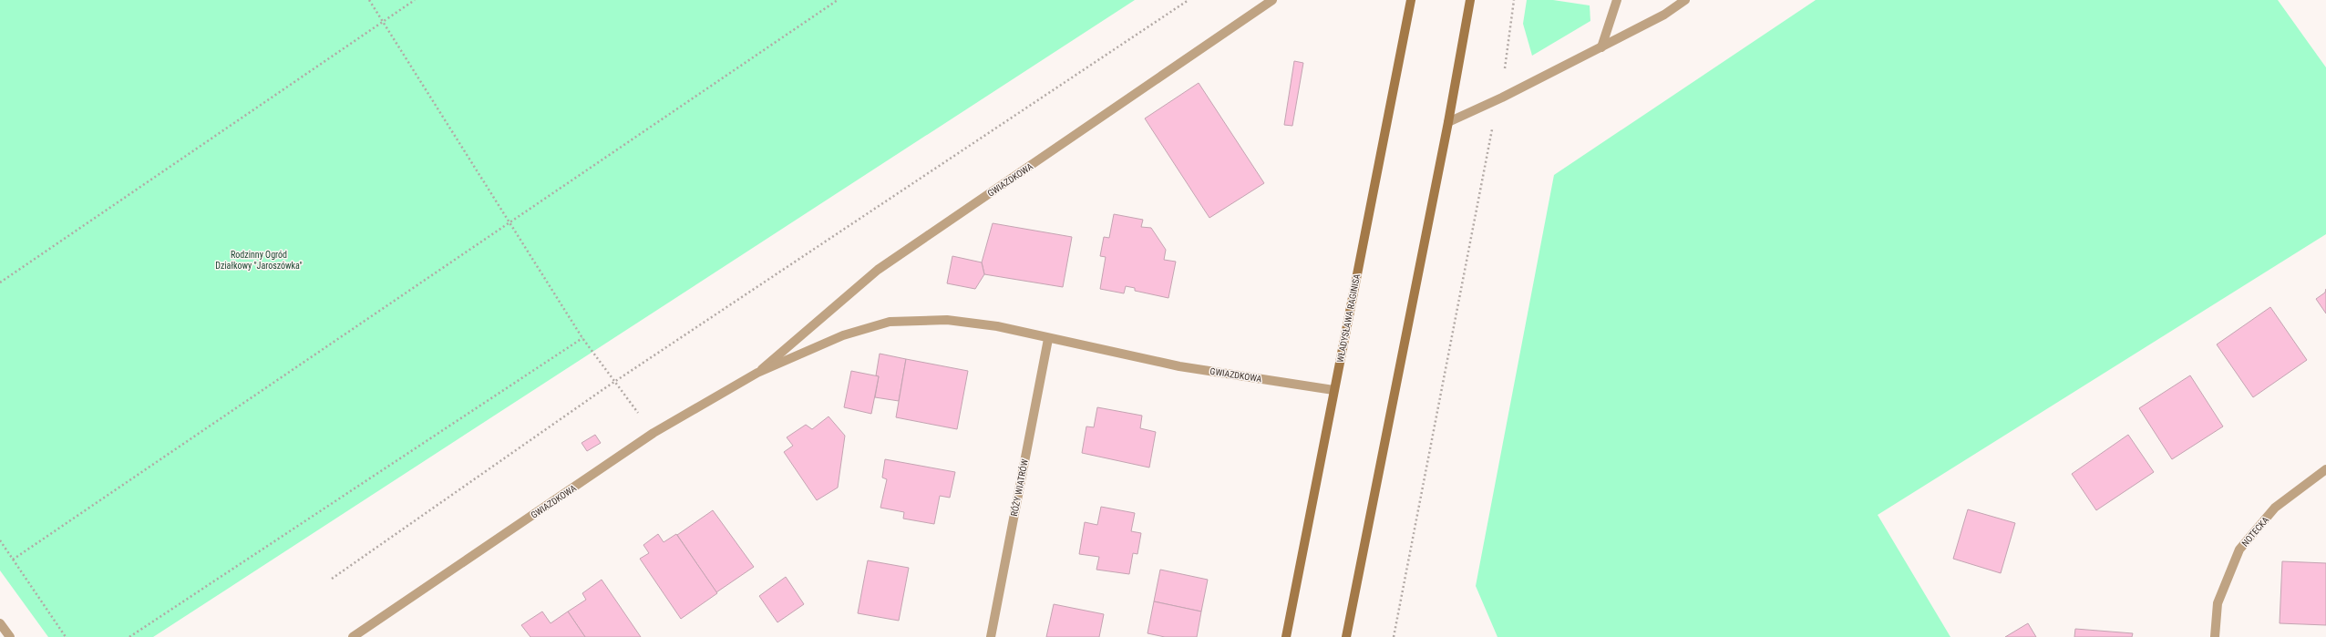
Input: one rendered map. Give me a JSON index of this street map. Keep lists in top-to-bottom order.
{
  "streets": {
    "main road": ["WŁADYSŁAWA RAGINISA"],
    "street": ["GWIAZDKOWA", "RÓŻY WIATRÓW", "NOTECKA"]
  },
  "crossings": [
    ["GWIAZDKOWA", "WŁADYSŁAWA RAGINISA"],
    ["GWIAZDKOWA", "RÓŻY WIATRÓW"]
  ],
  "parks": ["Rodzinny Ogród Działkowy \"Jaroszówka\""]
}
